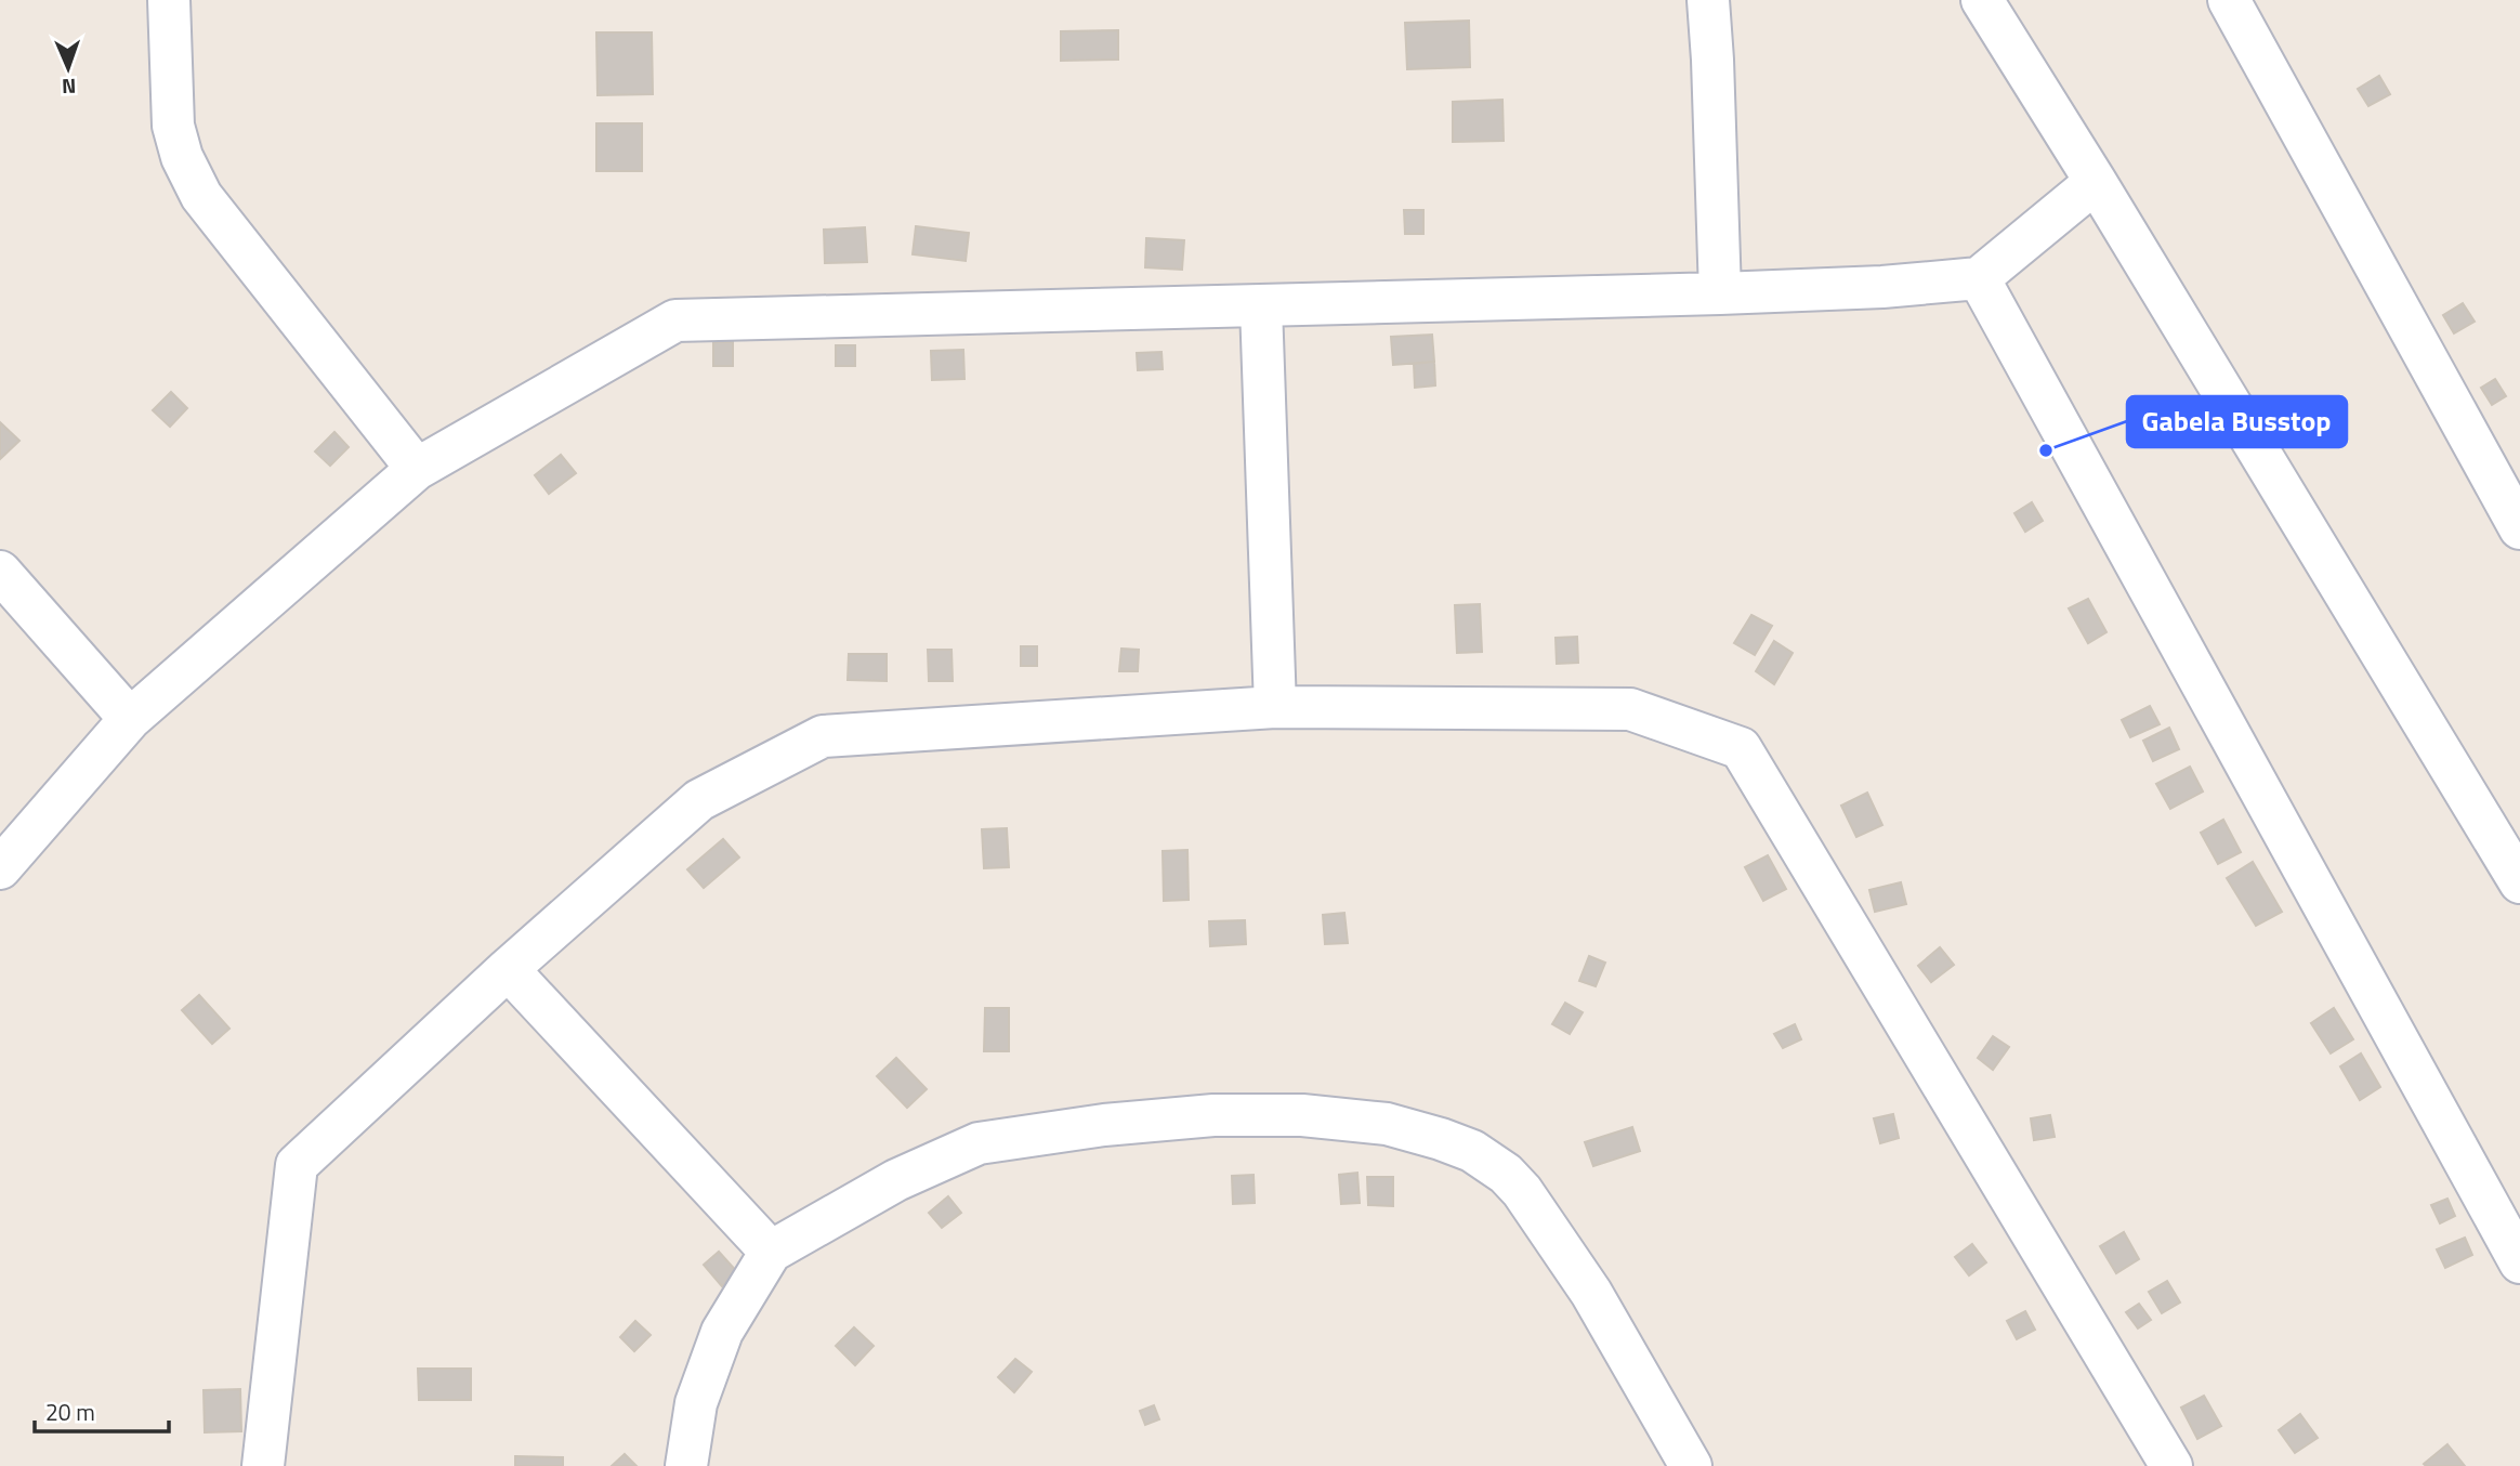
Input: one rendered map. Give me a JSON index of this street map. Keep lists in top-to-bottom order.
{
  "places": ["Gabela Busstop"],
  "scale_bar": "20 m",
  "north": "bottom"
}
